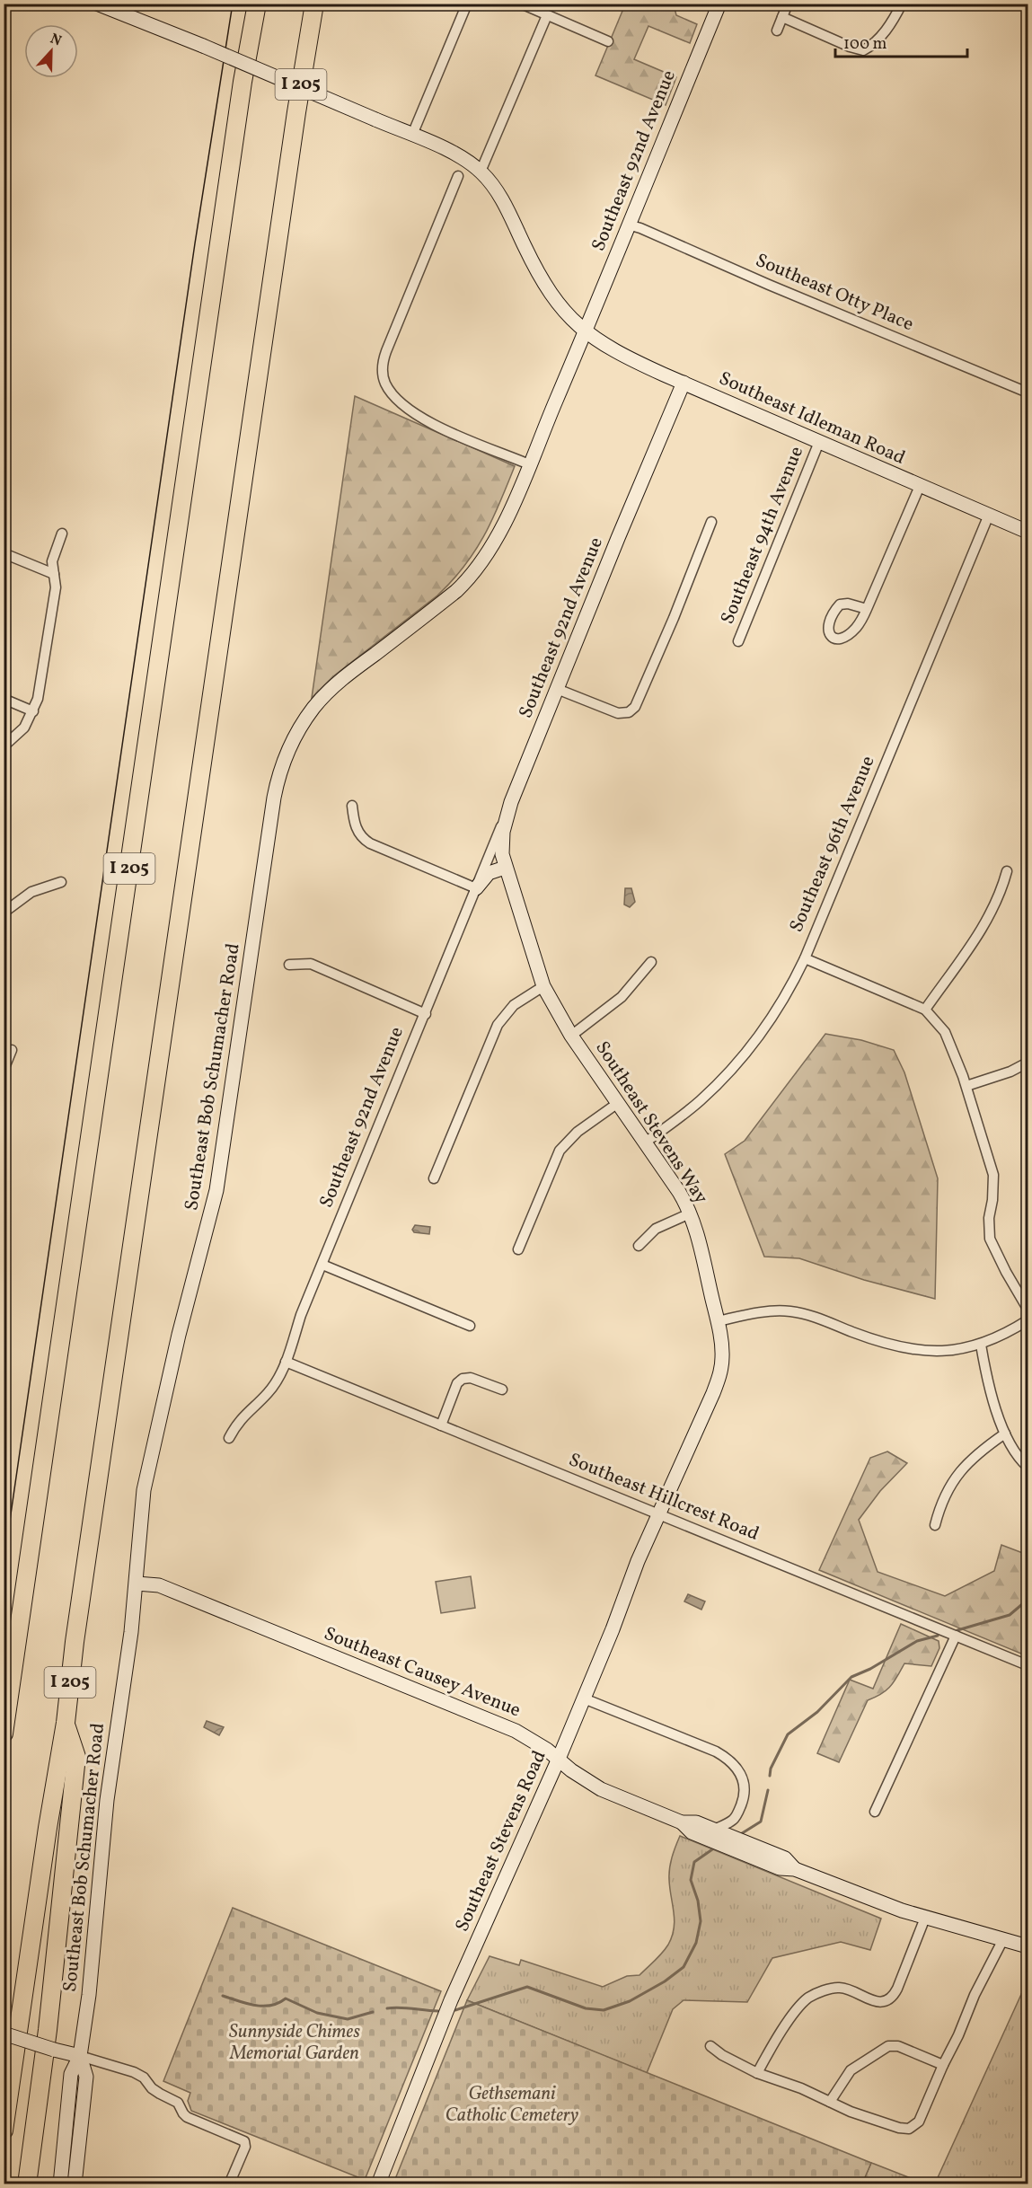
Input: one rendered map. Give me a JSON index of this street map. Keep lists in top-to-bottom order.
{
  "streets": {
    "highway": ["I 205"],
    "street": [
      "Southeast 92nd Avenue",
      "Southeast Otty Place",
      "Southeast Idleman Road",
      "Southeast 94th Avenue",
      "Southeast 96th Avenue",
      "Southeast Bob Schumacher Road",
      "Southeast Stevens Way",
      "Southeast Hillcrest Road",
      "Southeast Causey Avenue",
      "Southeast Stevens Road"
    ]
  },
  "crossings": [
    ["Southeast 92nd Avenue", "Southeast Otty Place"],
    ["Southeast 92nd Avenue", "Southeast Idleman Road"],
    ["Southeast 92nd Avenue", "Southeast Bob Schumacher Road"],
    ["Southeast 92nd Avenue", "Southeast Stevens Way"],
    ["Southeast 92nd Avenue", "Southeast Hillcrest Road"],
    ["Southeast Idleman Road", "Southeast 94th Avenue"],
    ["Southeast Idleman Road", "Southeast 96th Avenue"],
    ["Southeast Idleman Road", "Southeast Bob Schumacher Road"],
    ["Southeast 96th Avenue", "Southeast Stevens Way"],
    ["Southeast Bob Schumacher Road", "Southeast Causey Avenue"],
    ["Southeast Stevens Way", "Southeast Hillcrest Road"],
    ["Southeast Stevens Way", "Southeast Stevens Road"],
    ["Southeast Hillcrest Road", "Southeast Stevens Road"],
    ["Southeast Causey Avenue", "Southeast Stevens Road"]
  ],
  "parks": ["Sunnyside Chimes Memorial Garden", "Gethsemani Catholic Cemetery"],
  "scale_bar": "100 m",
  "north": "top"
}
